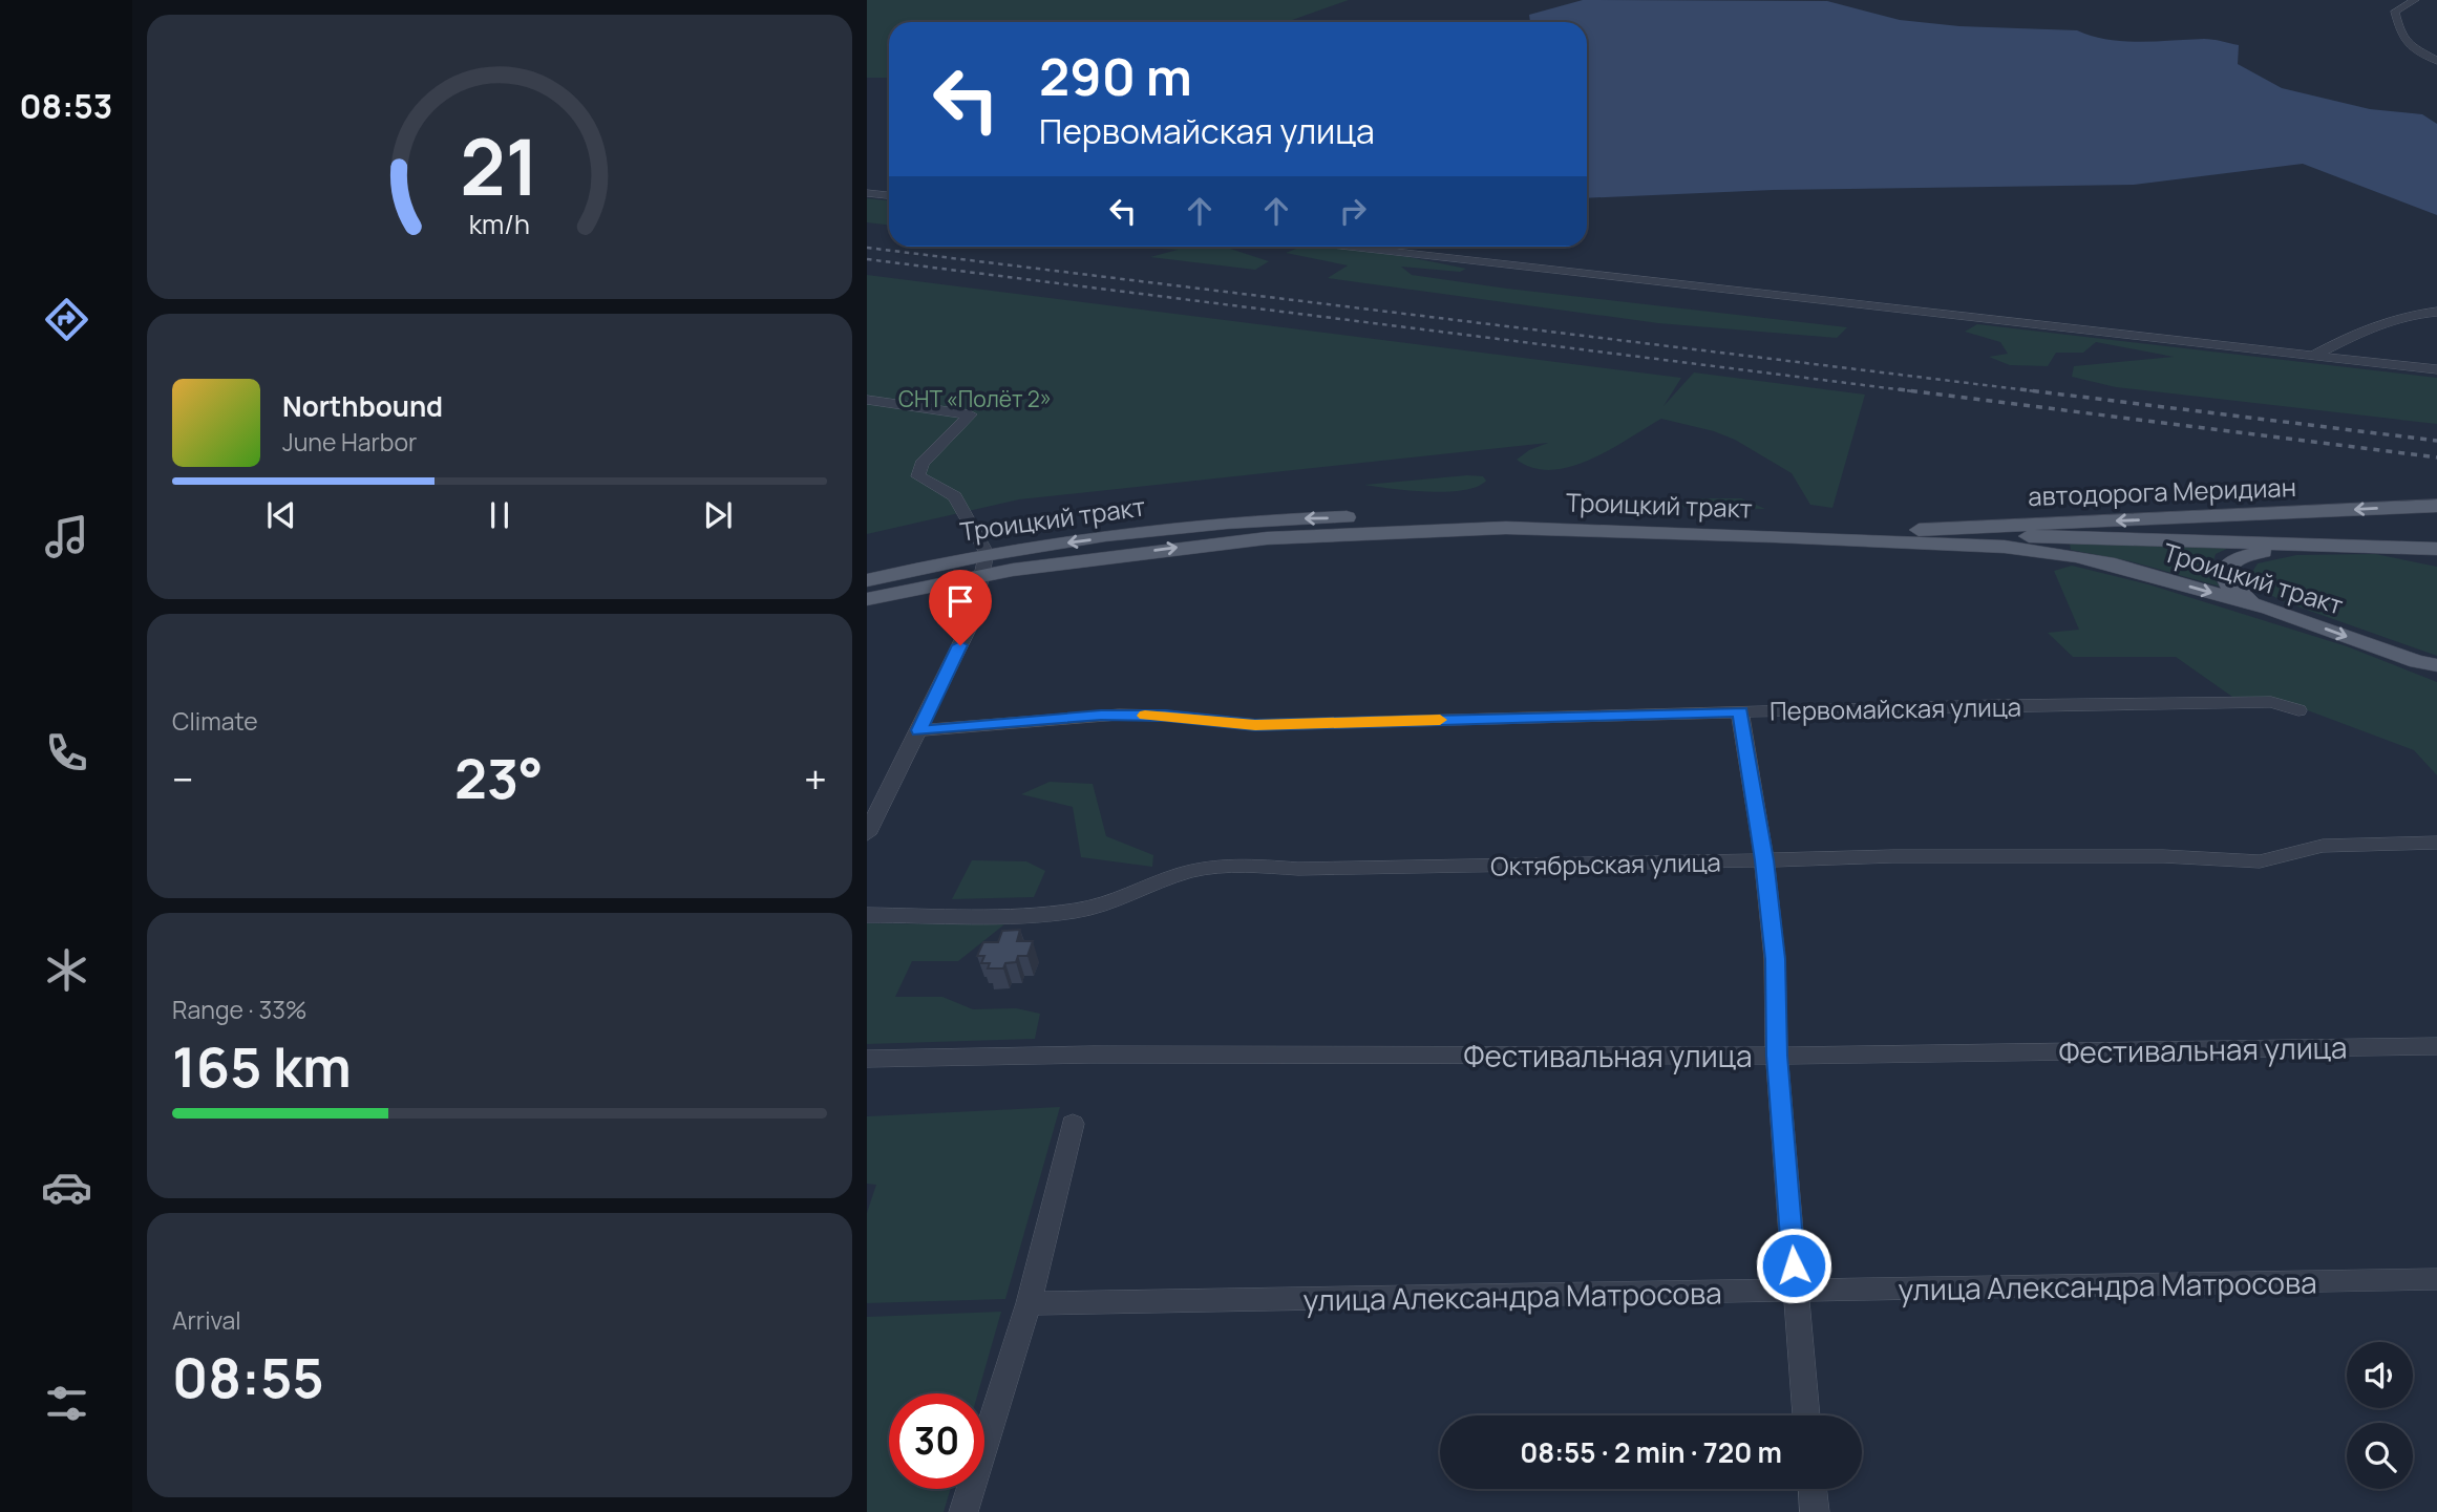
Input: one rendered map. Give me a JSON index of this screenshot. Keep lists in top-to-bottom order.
{
  "streets": {
    "main road": ["автодорога Меридиан", "Троицкий тракт"],
    "street": [
      "Первомайская улица",
      "Октябрьская улица",
      "Фестивальная улица",
      "улица Александра Матросова"
    ]
  },
  "crossings": [
    ["автодорога Меридиан", "Троицкий тракт"]
  ],
  "one_way": ["автодорога Меридиан"],
  "parks": ["СНТ «Полёт 2»"],
  "page": {
    "tabs": "08:53",
    "turn": ["290 m", "Первомайская улица"],
    "song": ["Northbound", "June Harbor"],
    "tile": [
      "Climate",
      ["Range · 33%", "165 km"],
      ["Arrival", "08:55"]
    ],
    "heat": ["−", "23°", "+"],
    "limit": "30",
    "trip": "08:55 · 2 min · 720 m",
    "gauge": ["21", "km/h"]
  }
}
